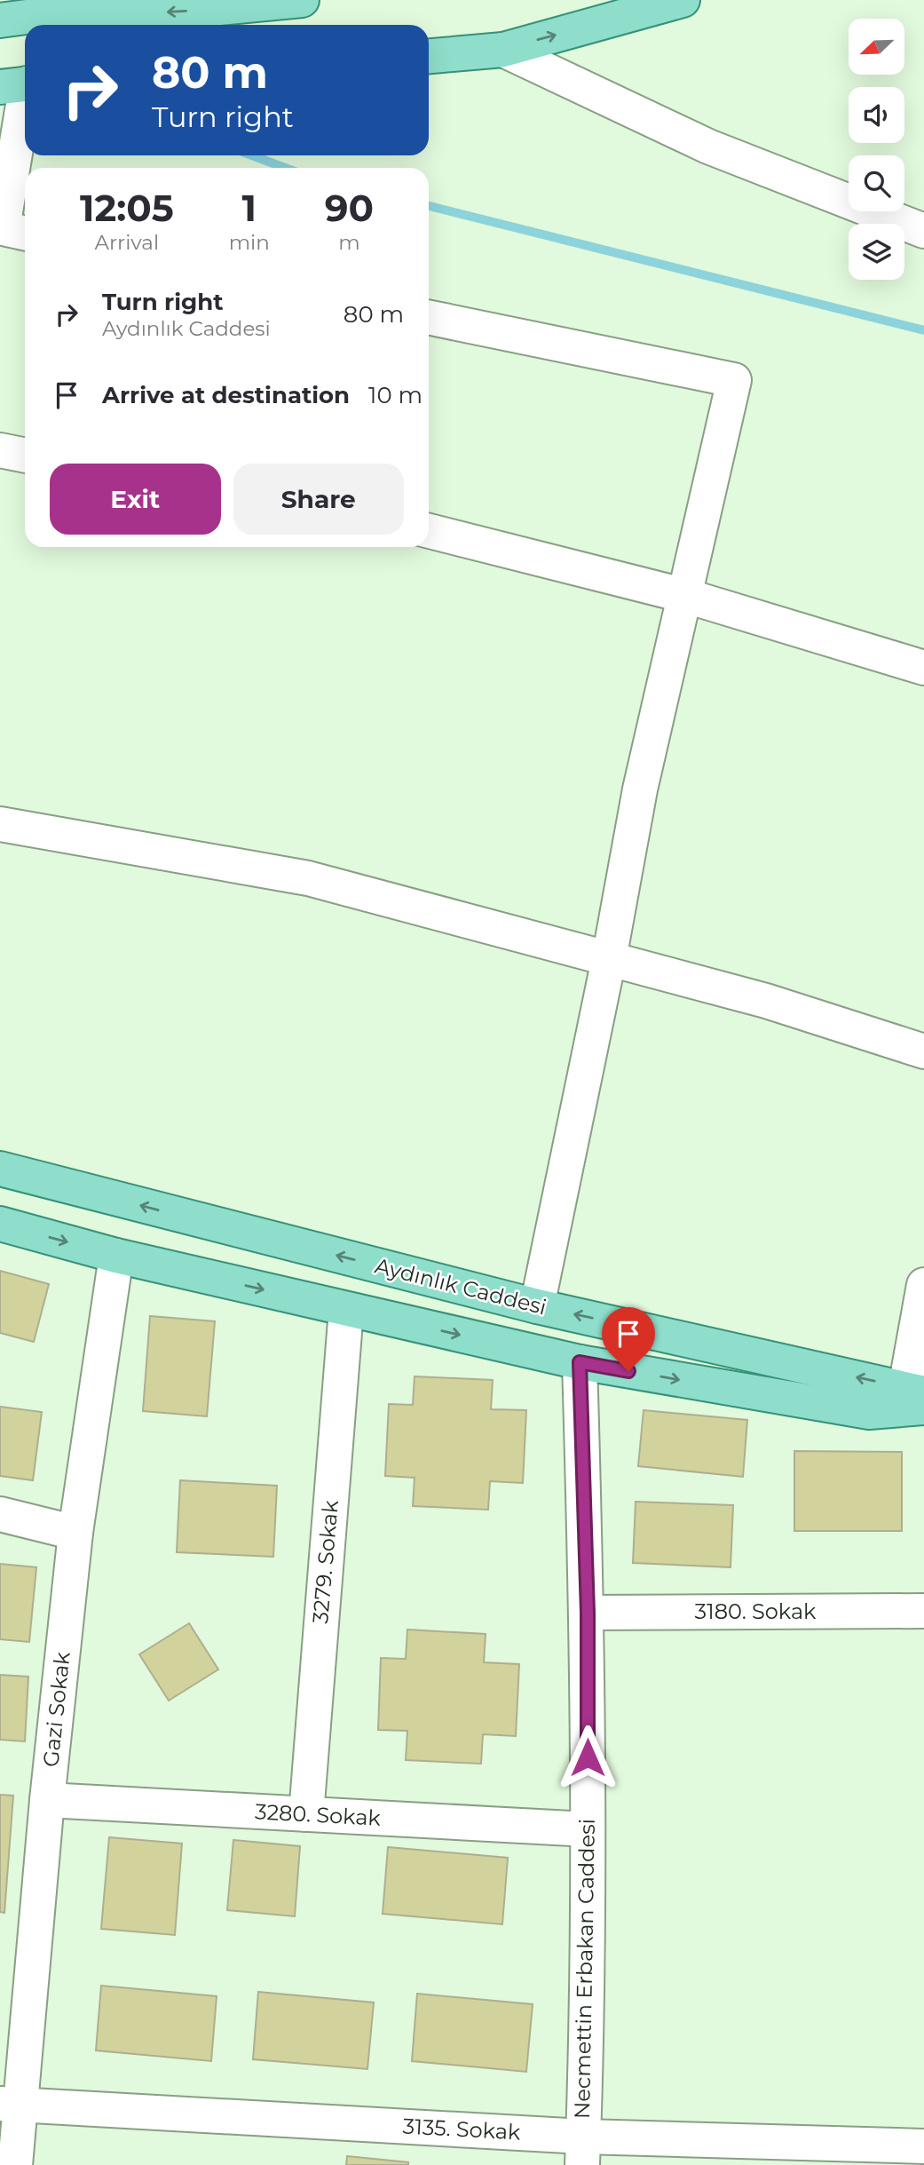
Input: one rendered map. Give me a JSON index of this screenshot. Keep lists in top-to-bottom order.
{
  "streets": {
    "main road": ["Aydınlık Caddesi"],
    "street": [
      "3279. Sokak",
      "3180. Sokak",
      "Gazi Sokak",
      "3280. Sokak",
      "Necmettin Erbakan Caddesi",
      "3135. Sokak"
    ]
  },
  "crossings": [
    ["3279. Sokak", "3280. Sokak"],
    ["3180. Sokak", "Necmettin Erbakan Caddesi"],
    ["Gazi Sokak", "3280. Sokak"],
    ["Gazi Sokak", "3135. Sokak"],
    ["3280. Sokak", "Necmettin Erbakan Caddesi"],
    ["Necmettin Erbakan Caddesi", "3135. Sokak"]
  ],
  "north": "bottom left",
  "page": {
    "turn": ["80 m", "Turn right"],
    "eta": [
      "12:05",
      "Arrival",
      "1",
      "min",
      "90",
      "m"
    ],
    "list": [
      {
        "name": "Turn right",
        "note": "Aydınlık Caddesi",
        "value": "80 m"
      },
      {
        "name": "Arrive at destination",
        "value": "10 m"
      }
    ],
    "buttons": ["Exit", "Share"]
  }
}
